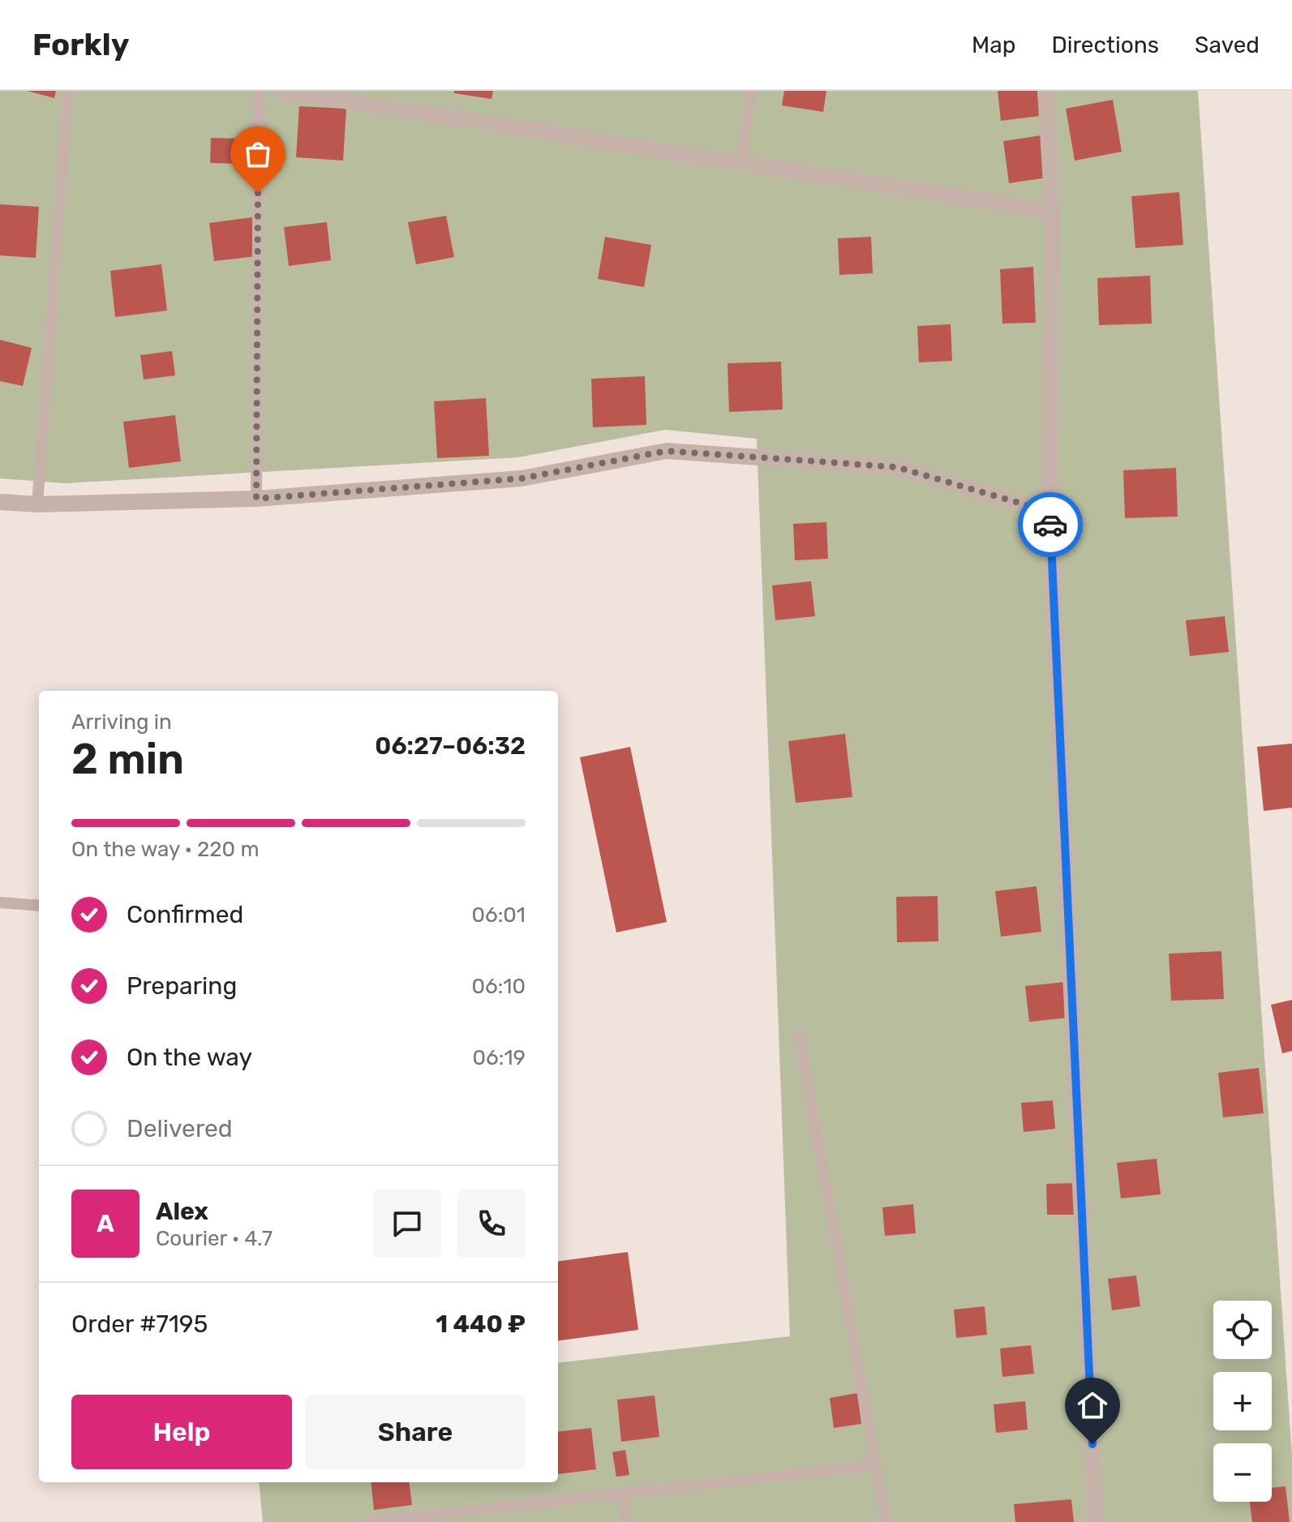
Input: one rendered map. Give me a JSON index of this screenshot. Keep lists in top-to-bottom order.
{
  "page": {
    "header": "Forkly",
    "nav": ["Map", "Directions", "Saved"],
    "heading": ["2 min", "Arriving in", "06:27–06:32"],
    "panel": [
      "Alex",
      "Courier · 4.7",
      "Order #7195",
      "1 440 ₽"
    ],
    "bar": "On the way · 220 m",
    "list": [
      ["Confirmed", "06:01"],
      ["Preparing", "06:10"],
      ["On the way", "06:19"],
      "Delivered"
    ],
    "round": "A",
    "map_buttons": ["+", "−"],
    "buttons": ["Help", "Share"]
  }
}
